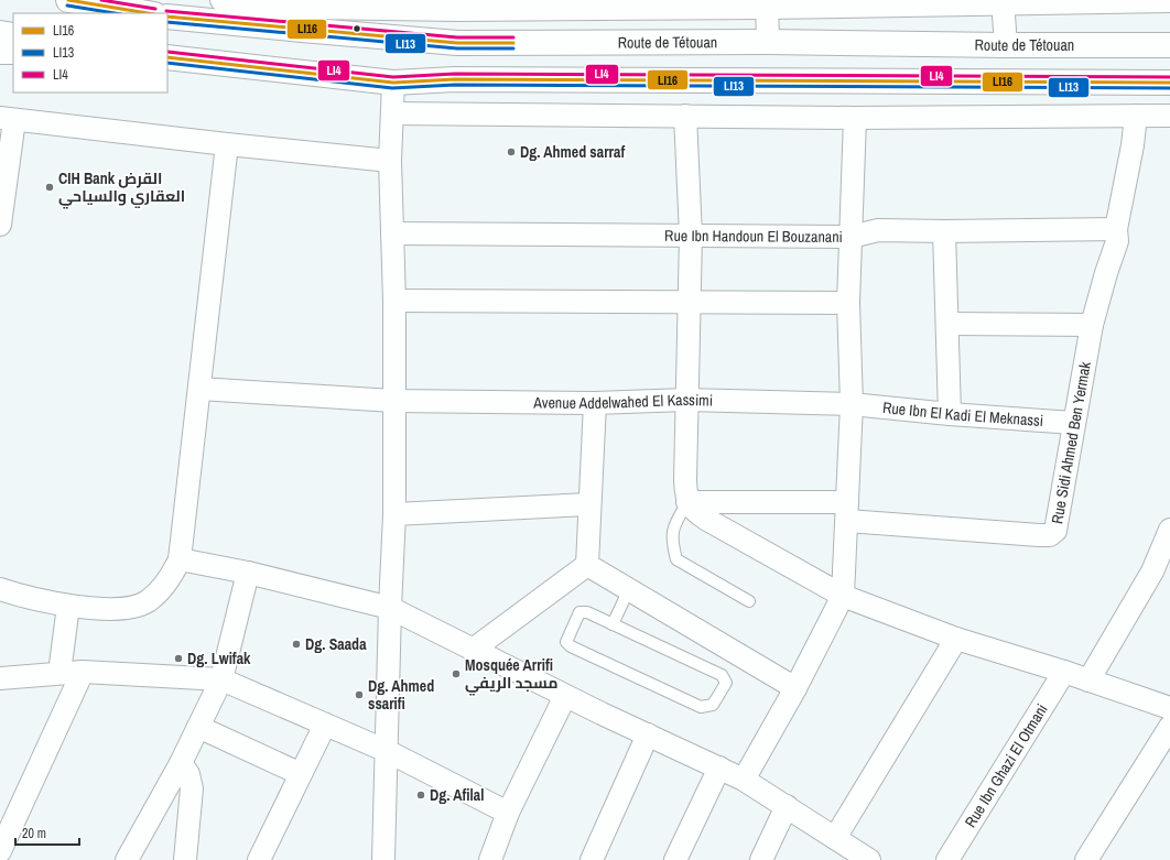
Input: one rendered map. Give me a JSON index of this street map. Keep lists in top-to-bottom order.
{
  "streets": {
    "highway": ["Route de Tétouan"],
    "street": [
      "Rue Ibn Handoun El Bouzanani",
      "Avenue Addelwahed El Kassimi",
      "Rue Ibn El Kadi El Meknassi",
      "Rue Sidi Ahmed Ben Yermak",
      "Rue Ibn Ghazi El Otmani"
    ]
  },
  "crossings": [
    ["Rue Ibn Handoun El Bouzanani", "Rue Sidi Ahmed Ben Yermak"],
    ["Avenue Addelwahed El Kassimi", "Rue Ibn El Kadi El Meknassi"],
    ["Rue Ibn El Kadi El Meknassi", "Rue Sidi Ahmed Ben Yermak"]
  ],
  "places": [
    "Dg. Ahmed sarraf",
    "CIH Bank القرض العقاري والسياحي",
    "Dg. Saada",
    "Dg. Lwifak",
    "Mosquée Arrifi مسجد الريفي",
    "Dg. Ahmed ssarifi",
    "Dg. Afilal"
  ],
  "lines": ["transit line LI16", "transit line LI4", "transit line LI13"],
  "legend": ["LI16", "LI13", "LI4"],
  "scale_bar": "20 m"
}
